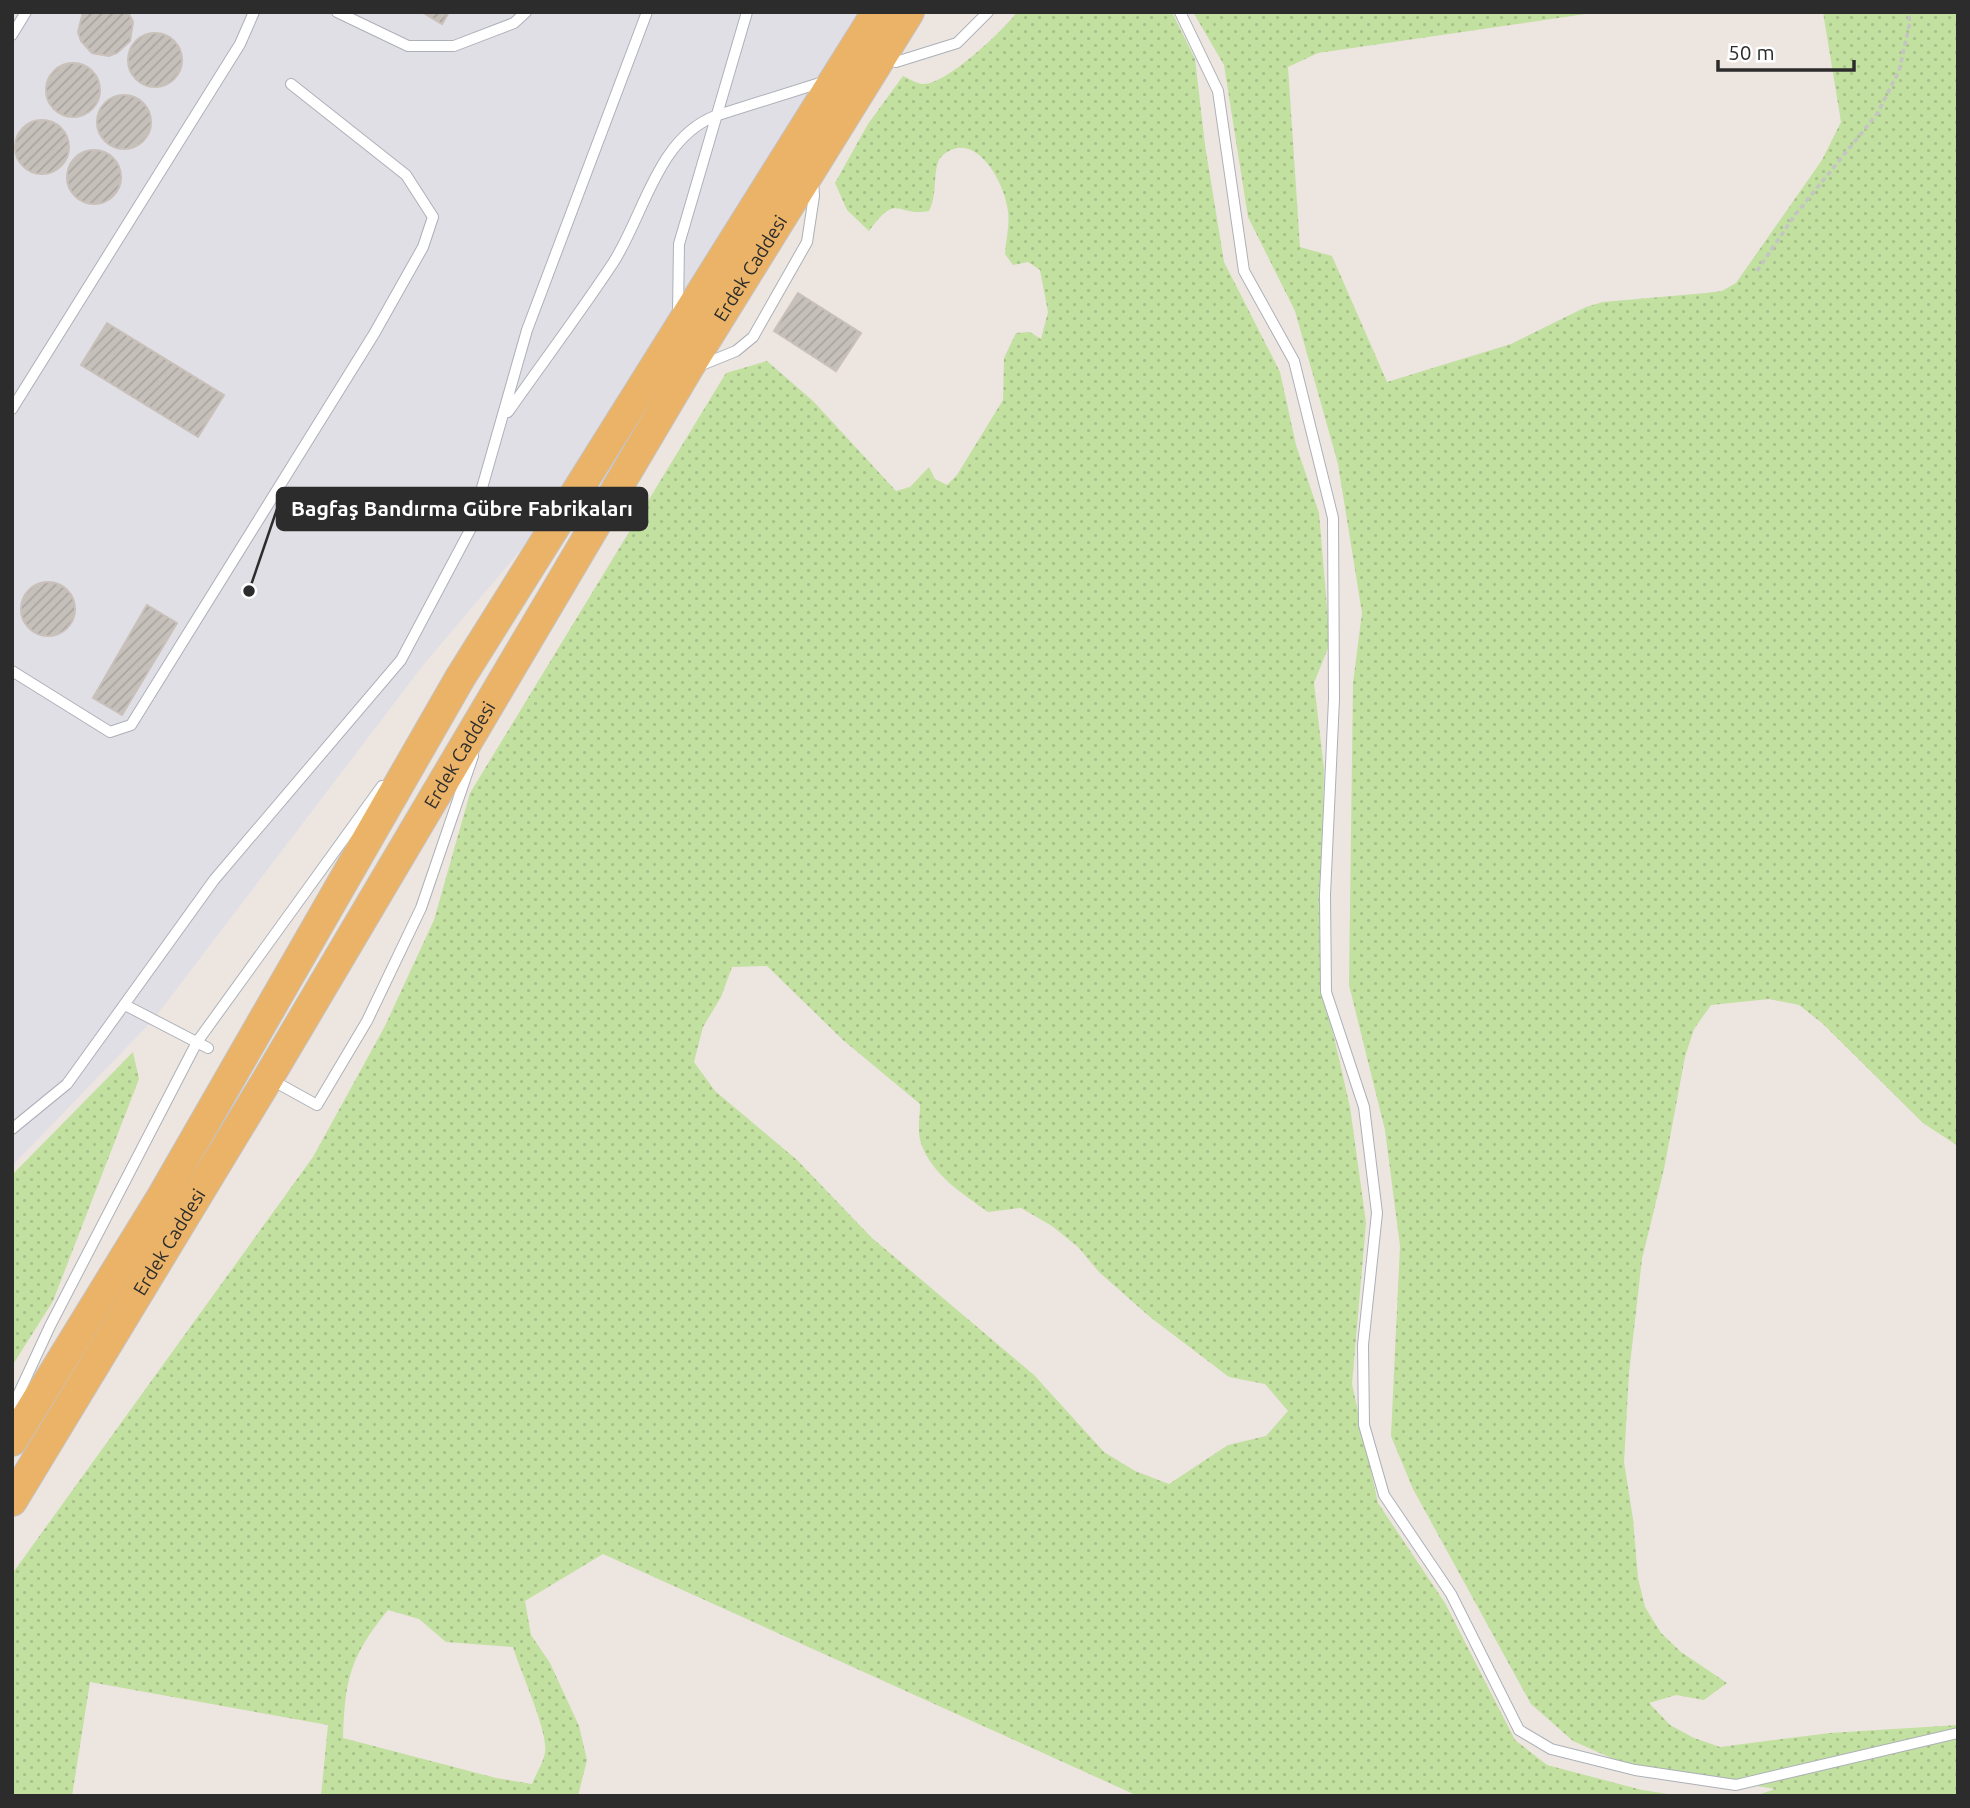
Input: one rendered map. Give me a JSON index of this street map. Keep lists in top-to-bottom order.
{
  "streets": {
    "main road": ["Erdek Caddesi"]
  },
  "places": ["Bagfaş Bandırma Gübre Fabrikaları"],
  "scale_bar": "50 m"
}
